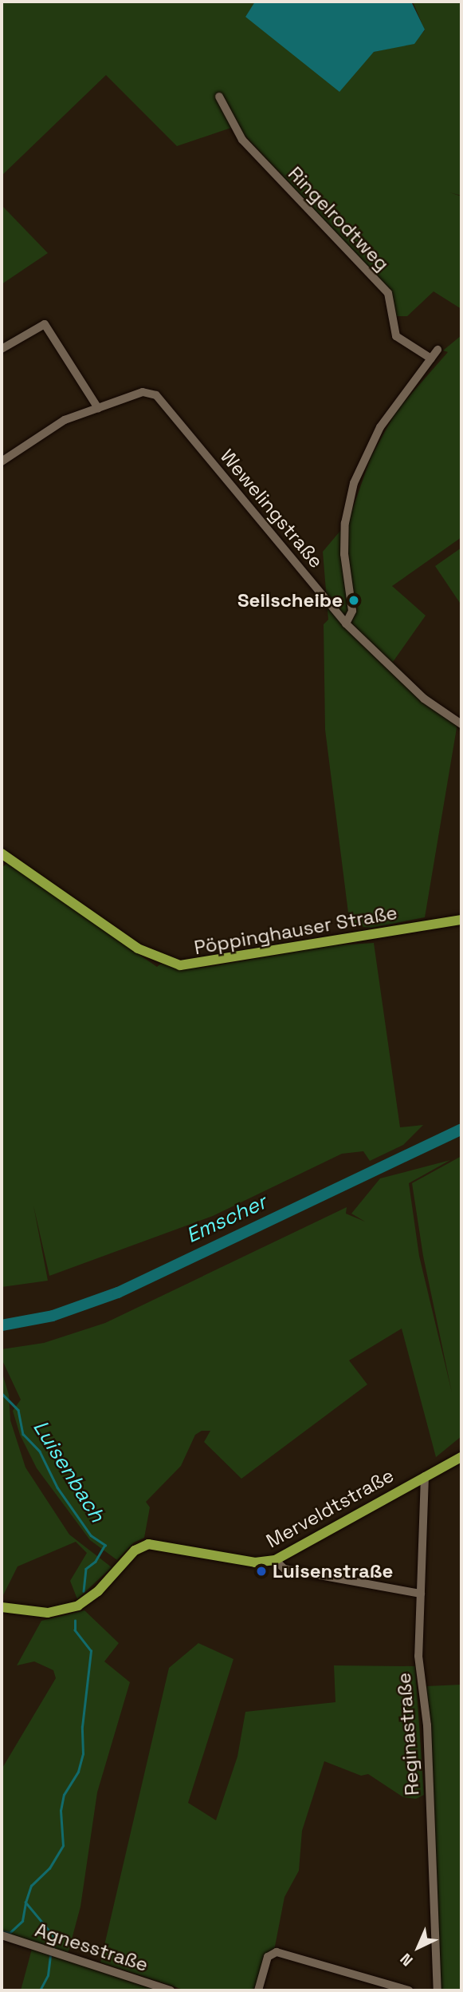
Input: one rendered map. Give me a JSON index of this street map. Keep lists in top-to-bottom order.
{
  "streets": {
    "main road": ["Pöppinghauser Straße", "Merveldtstraße"],
    "street": [
      "Ringelrodtweg",
      "Wewelingstraße",
      "Reginastraße",
      "Agnesstraße"
    ]
  },
  "crossings": [
    ["Merveldtstraße", "Reginastraße"]
  ],
  "water": ["Emscher", "Luisenbach"],
  "places": ["Seilscheibe", "Luisenstraße"],
  "north": "bottom left"
}
